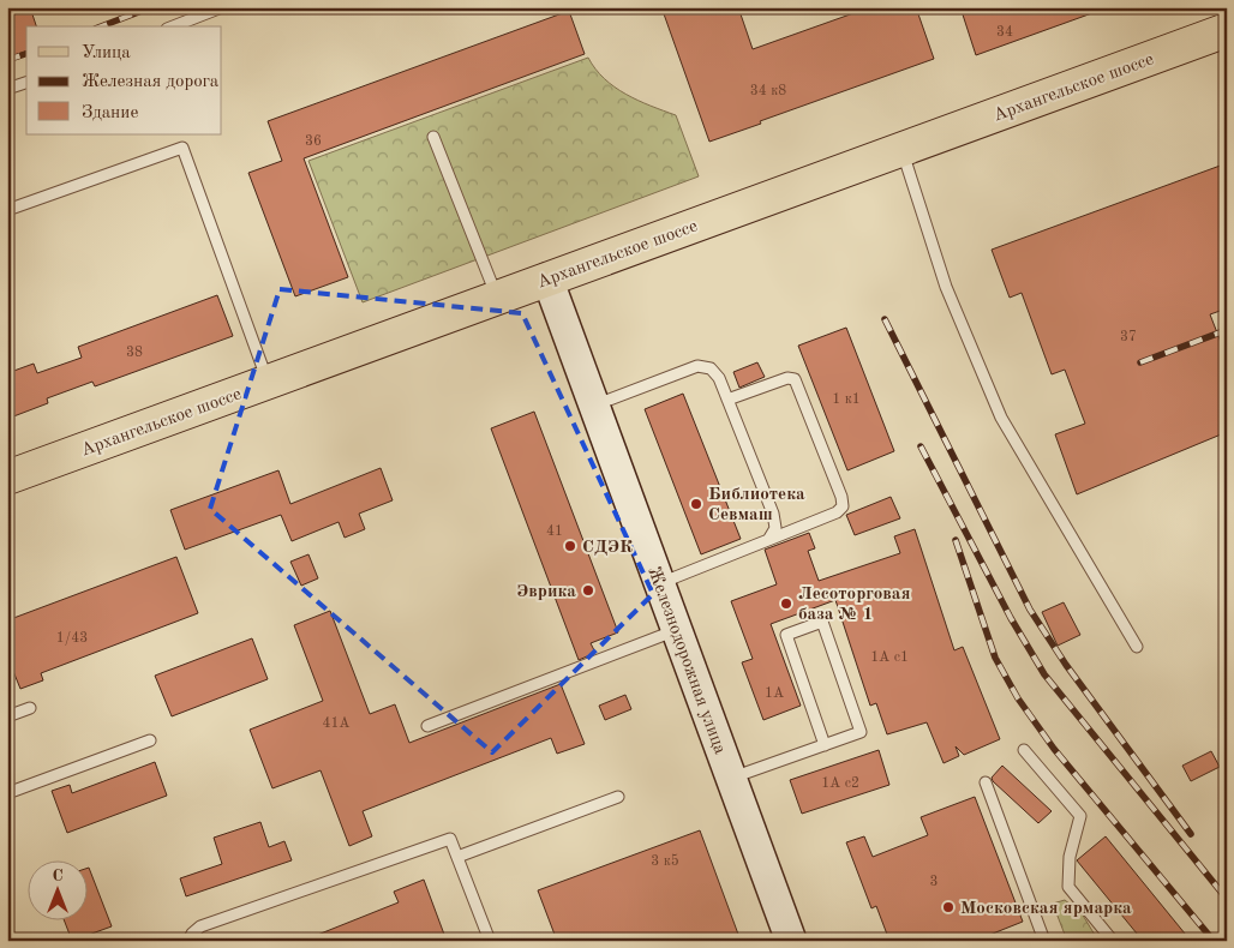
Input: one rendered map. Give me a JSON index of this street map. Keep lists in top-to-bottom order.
{
  "streets": {
    "main road": ["Архангельское шоссе", "Железнодорожная улица"]
  },
  "crossings": [
    ["Архангельское шоссе", "Железнодорожная улица"]
  ],
  "places": [
    "Библиотека Севмаш",
    "СДЭК",
    "Эврика",
    "Лесоторговая база № 1",
    "Московская ярмарка"
  ],
  "house_numbers": [
    "34",
    "34 к8",
    "36",
    "37",
    "38",
    "1 к1",
    "41",
    "1/43",
    "1А с1",
    "1А",
    "41А",
    "1А с2",
    "3 к5",
    "3"
  ],
  "legend": ["Улица", "Железная дорога", "Здание"],
  "north": "top"
}
